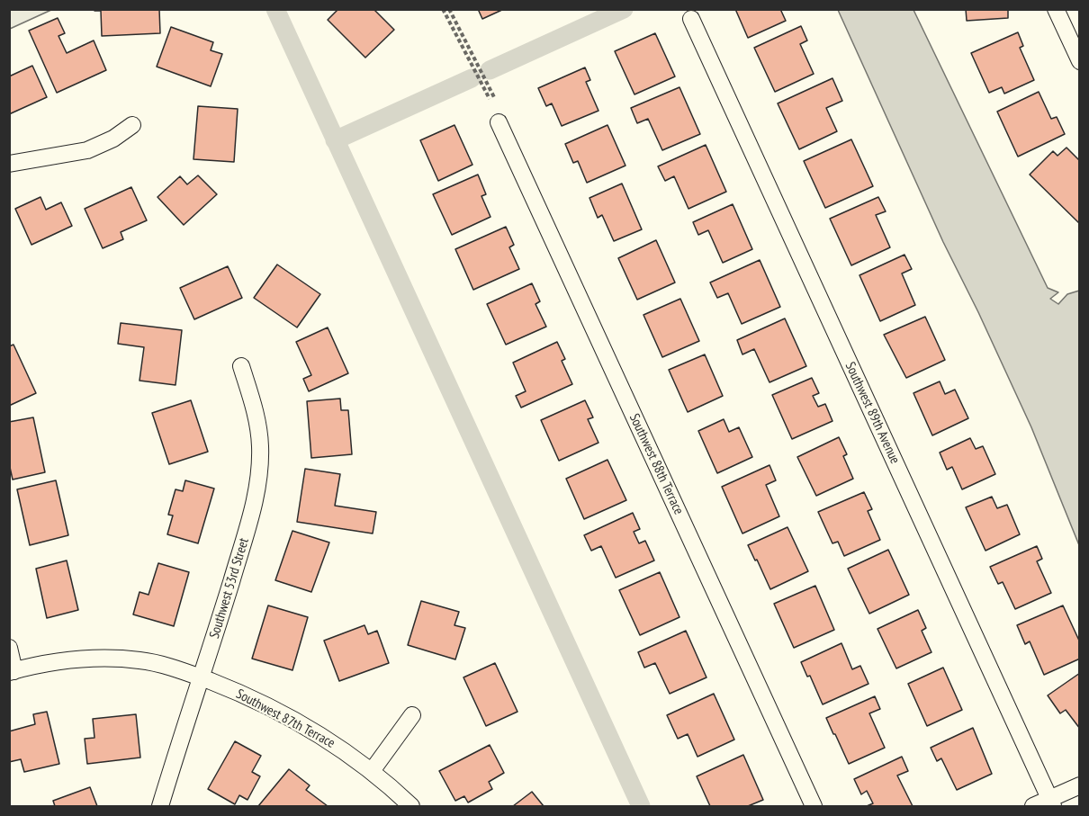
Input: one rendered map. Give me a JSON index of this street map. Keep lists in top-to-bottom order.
{
  "streets": {
    "street": [
      "Southwest 89th Avenue",
      "Southwest 88th Terrace",
      "Southwest 53rd Street",
      "Southwest 87th Terrace"
    ]
  },
  "crossings": [
    ["Southwest 53rd Street", "Southwest 87th Terrace"]
  ]
}
